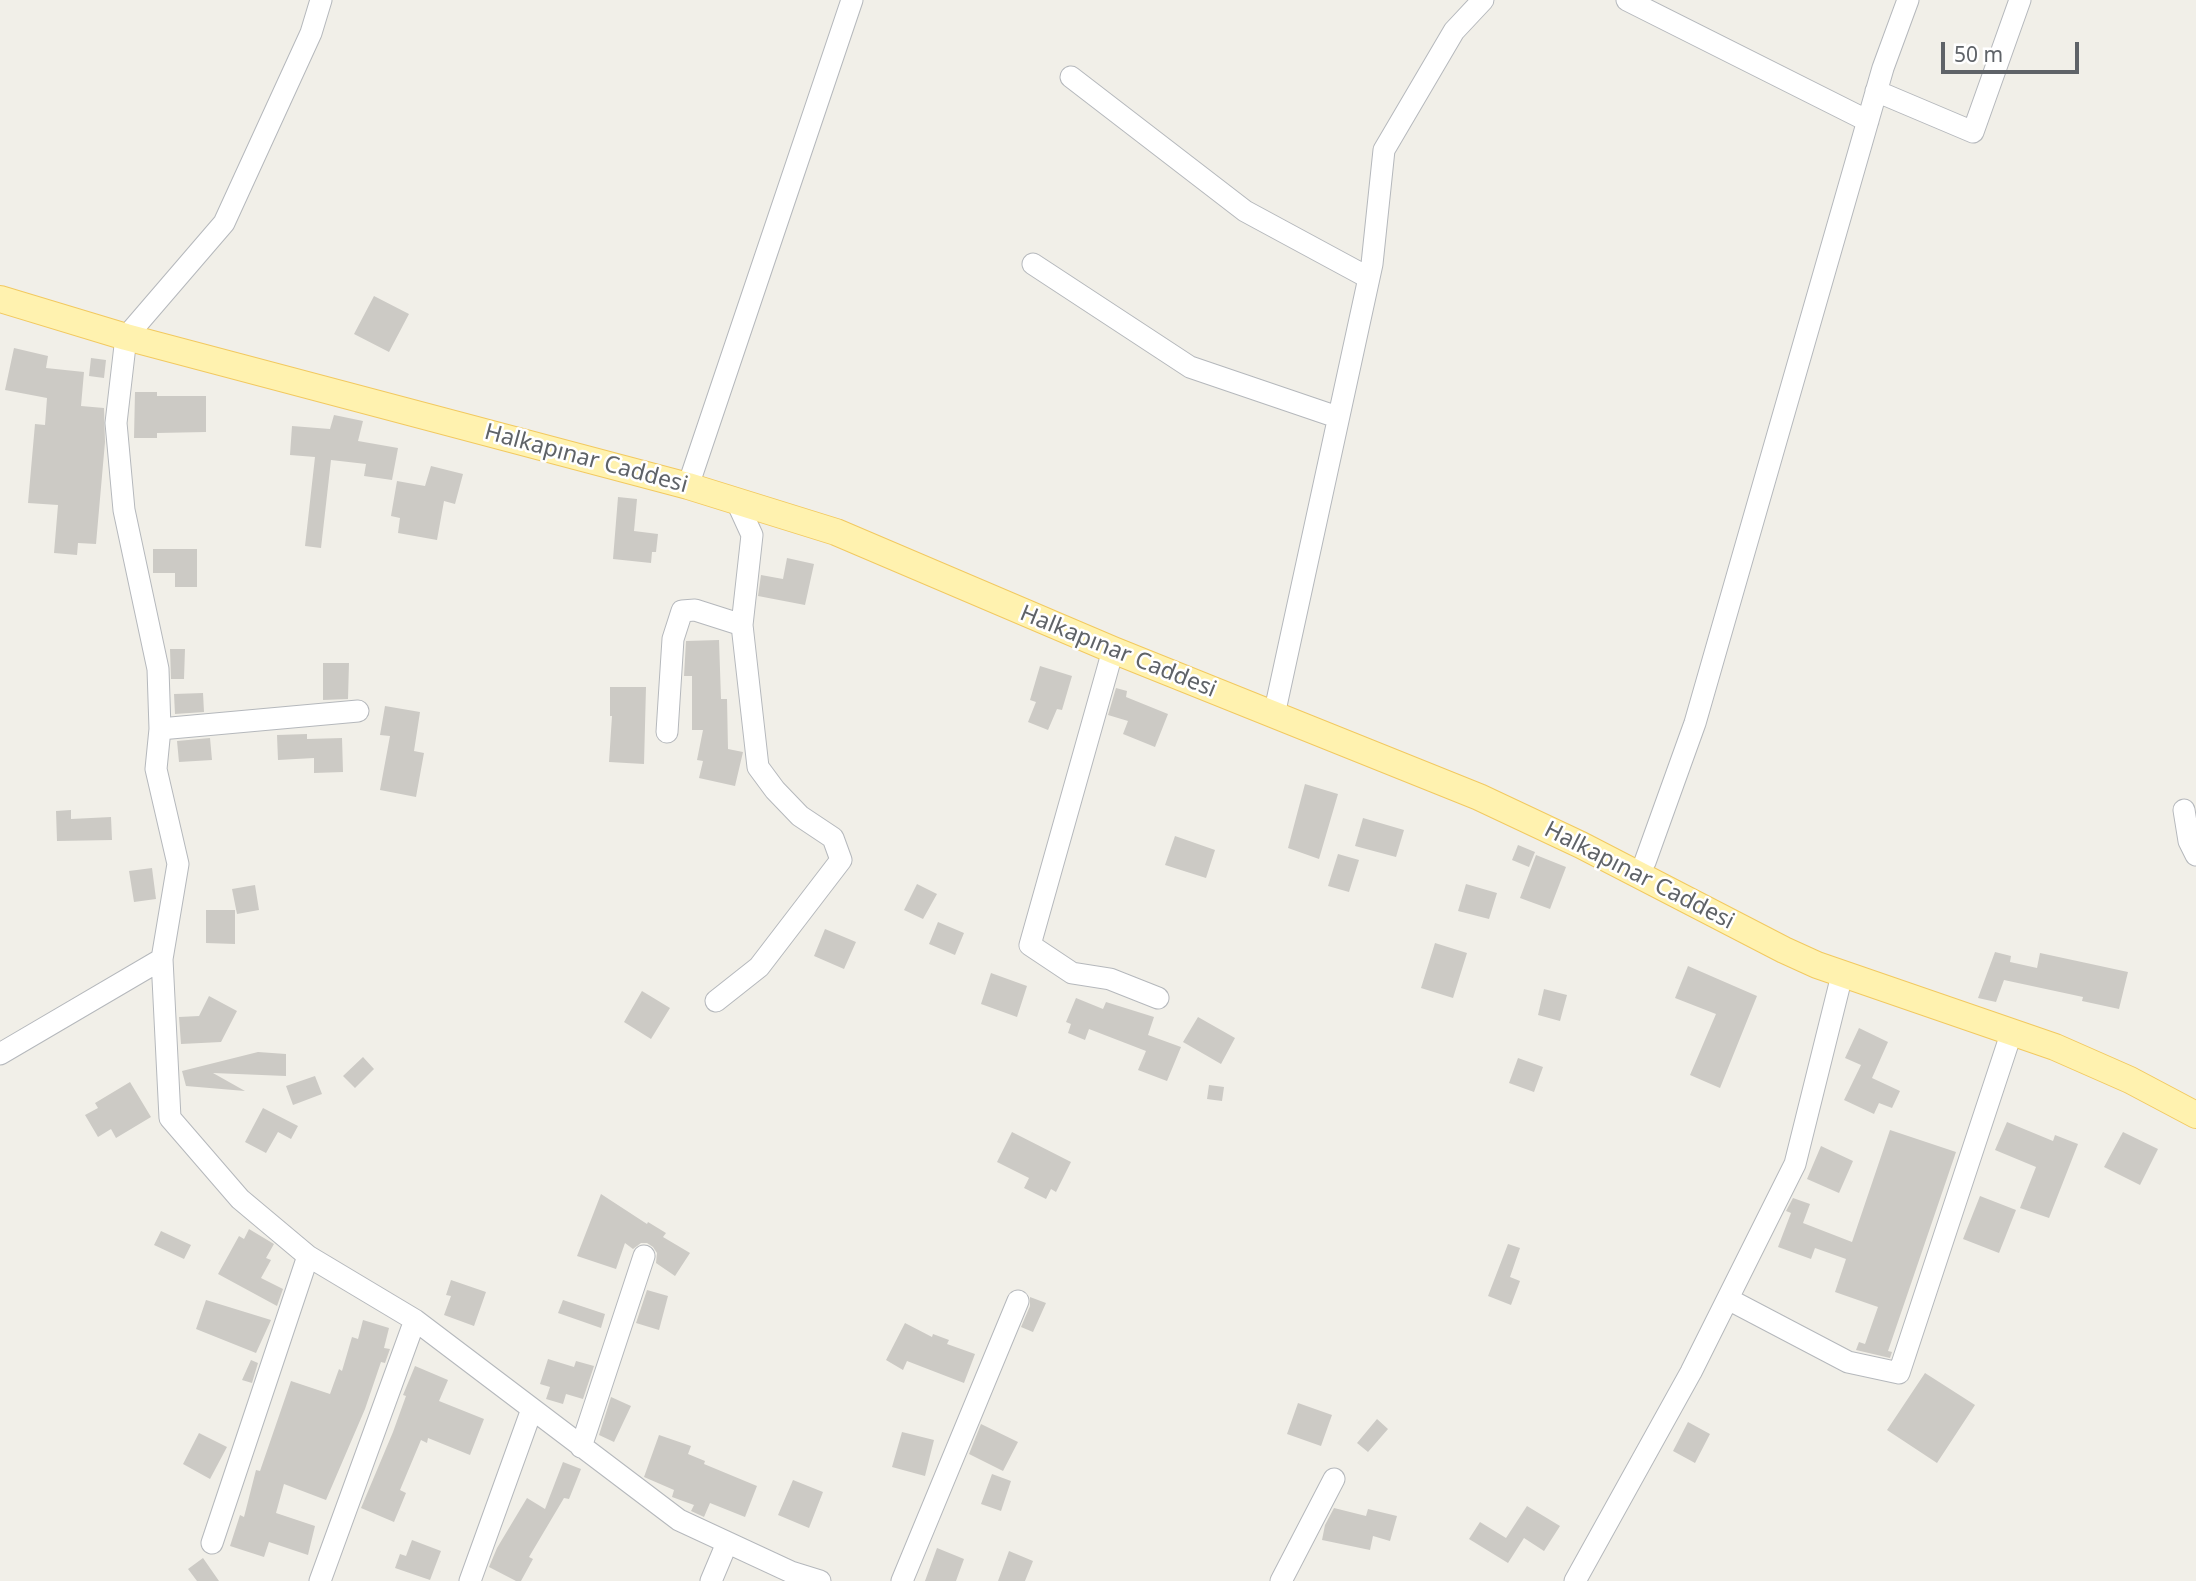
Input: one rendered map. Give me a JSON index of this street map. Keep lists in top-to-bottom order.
{
  "streets": {
    "main road": ["Halkapınar Caddesi"]
  },
  "scale_bar": "50 m"
}
